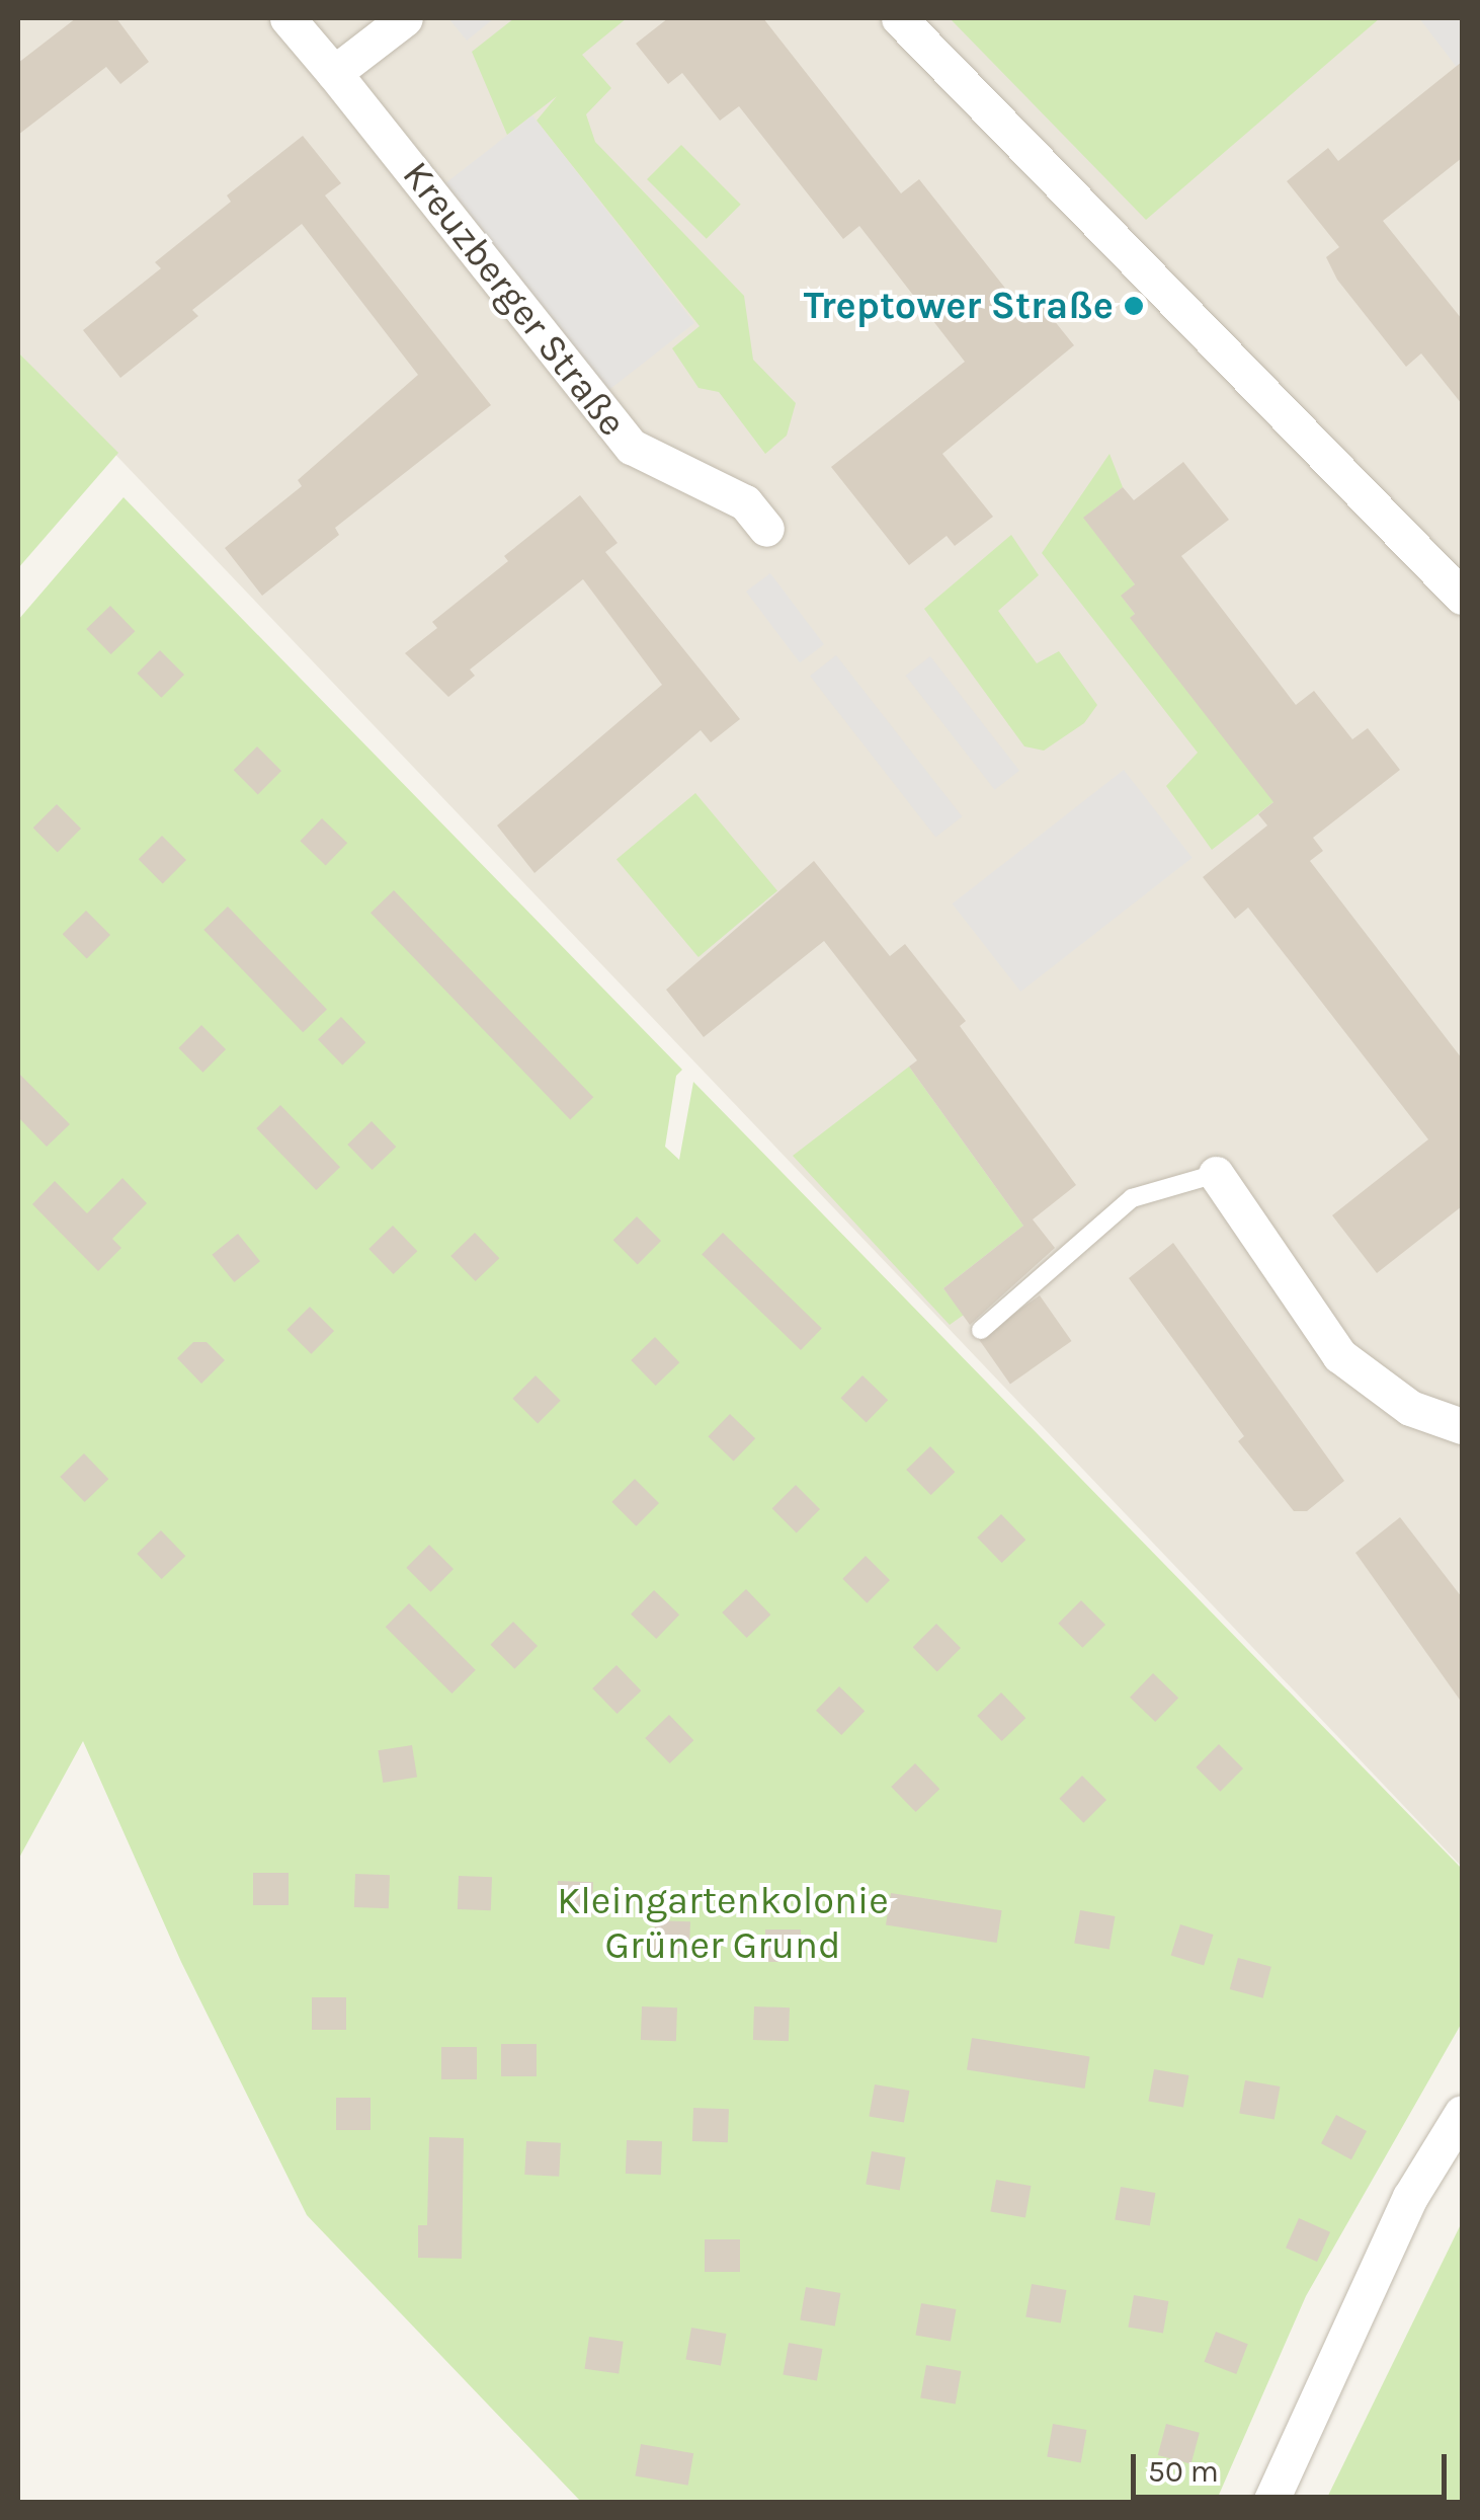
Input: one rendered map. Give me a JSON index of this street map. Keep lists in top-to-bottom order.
{
  "streets": {
    "street": ["Kreuzberger Straße"]
  },
  "parks": ["Kleingartenkolonie Grüner Grund"],
  "places": ["Treptower Straße"],
  "scale_bar": "50 m"
}
